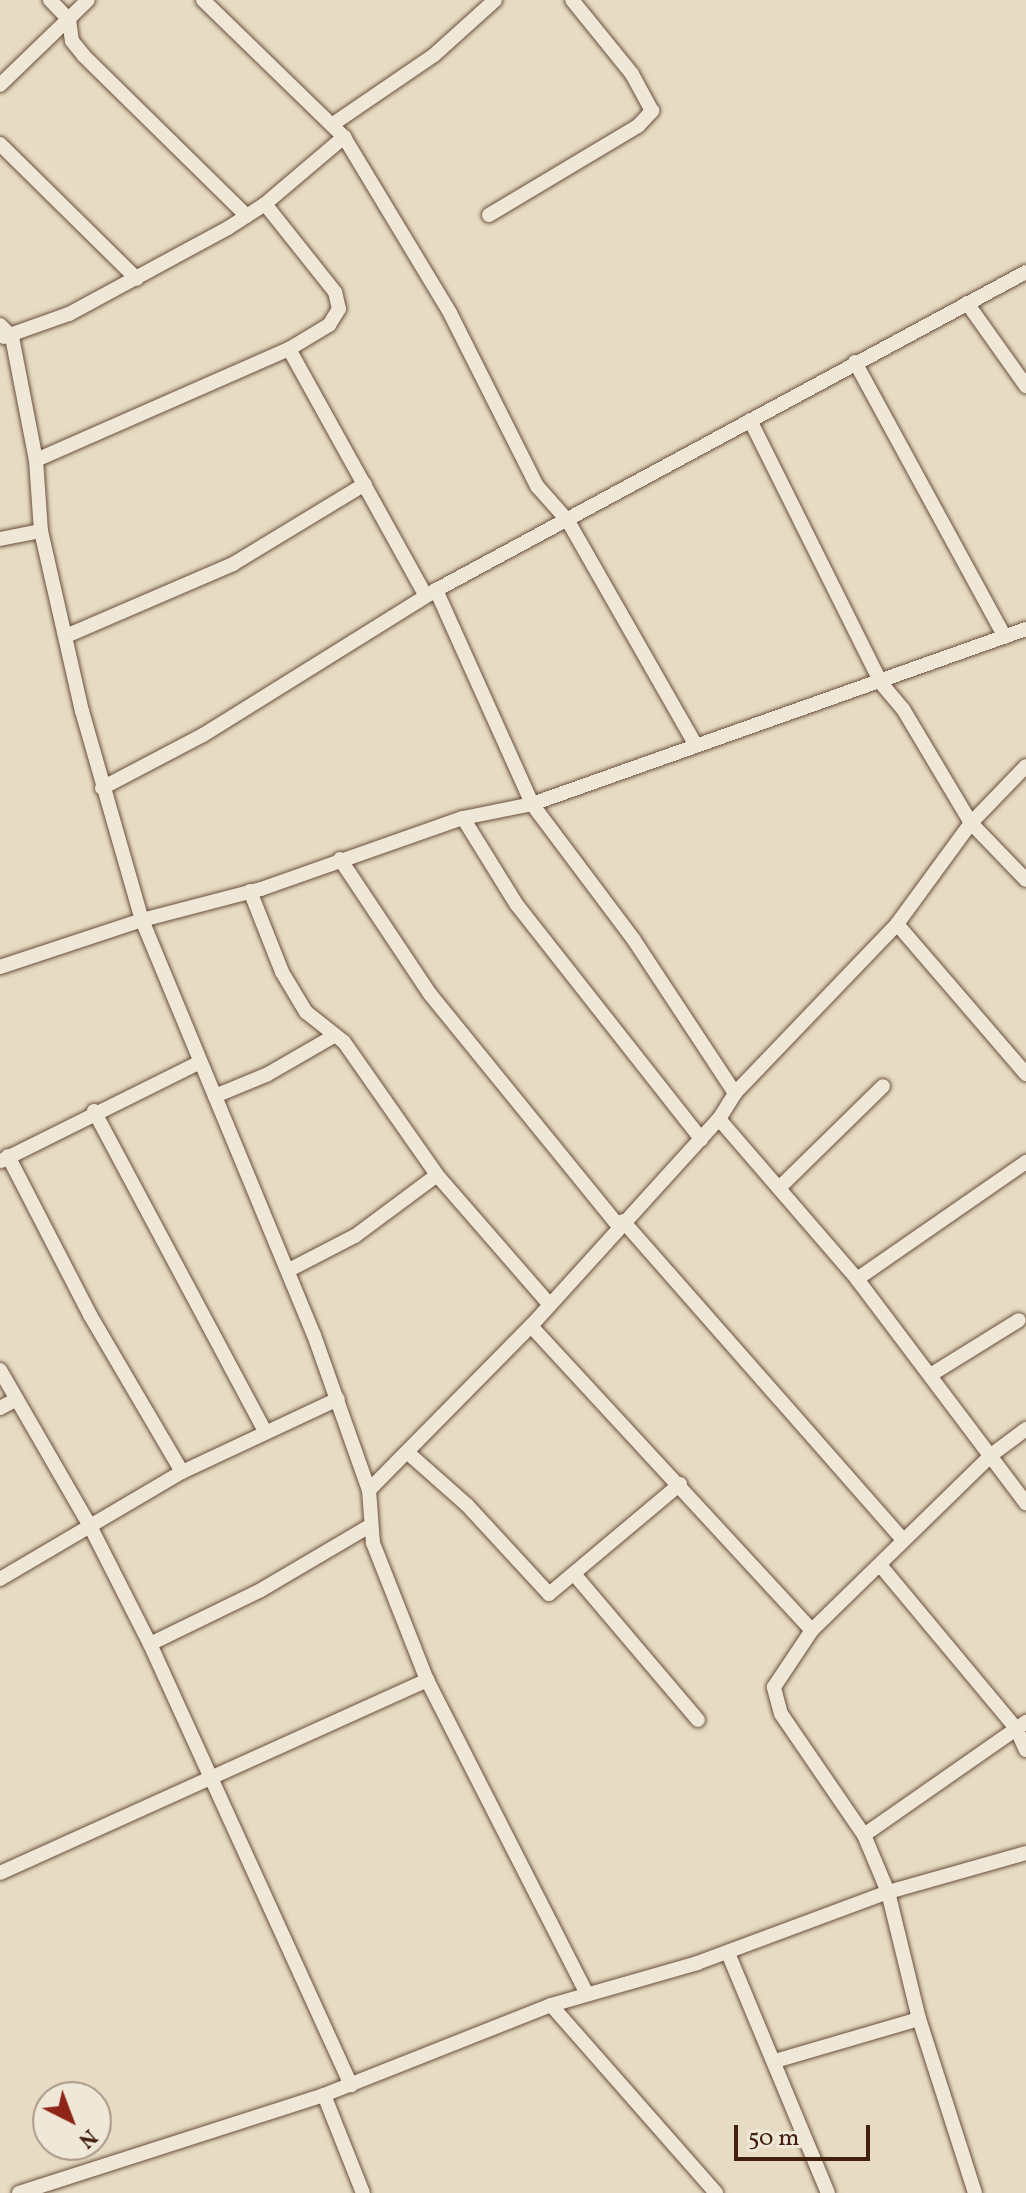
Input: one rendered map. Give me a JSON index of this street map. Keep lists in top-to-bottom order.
{
  "scale_bar": "50 m",
  "north": "bottom right"
}
